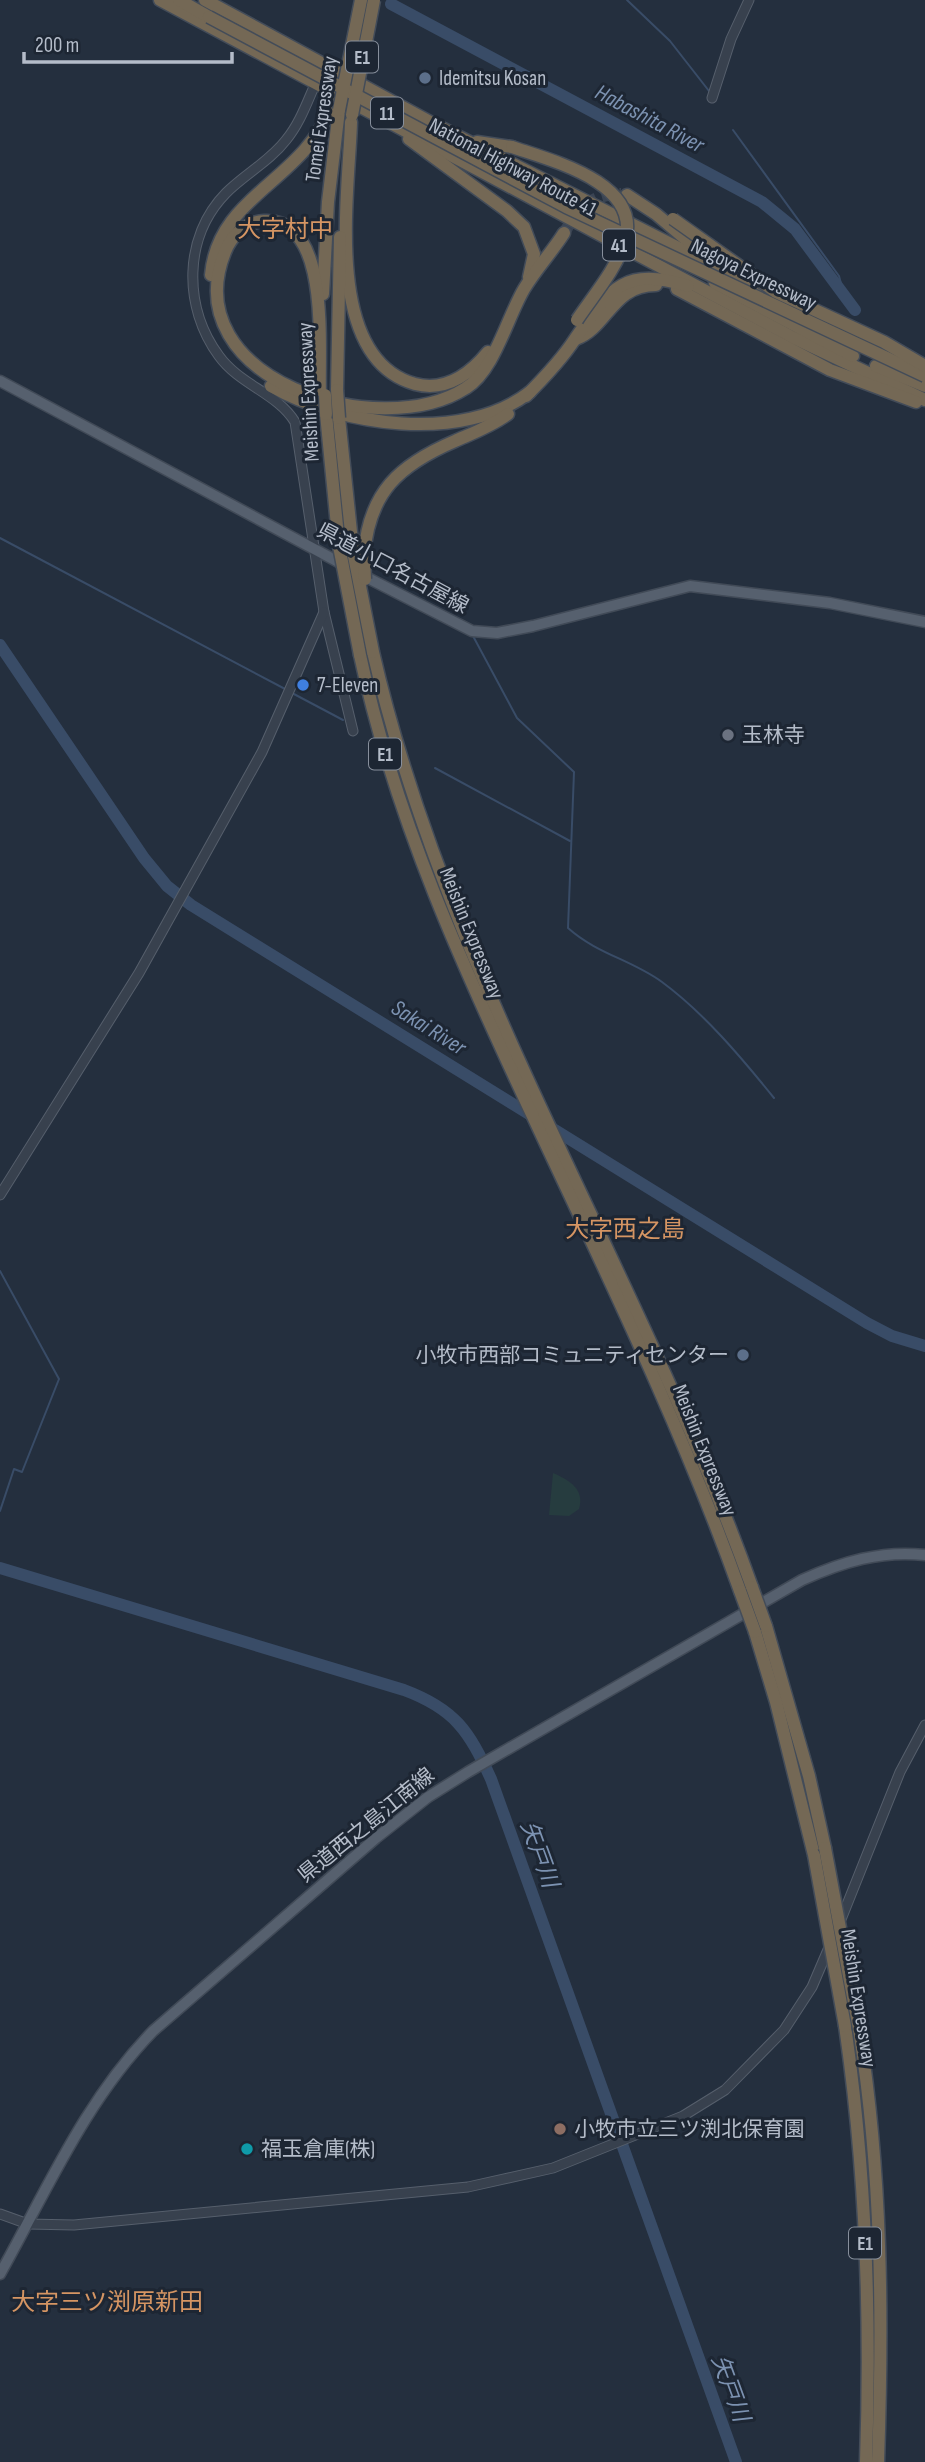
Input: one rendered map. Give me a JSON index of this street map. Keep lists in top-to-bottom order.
{
  "streets": {
    "highway": [
      "E1",
      "11",
      "Tomei Expressway",
      "National Highway Route 41",
      "41",
      "Nagoya Expressway",
      "Meishin Expressway"
    ],
    "main road": ["県道小口名古屋線", "県道西之島江南線"]
  },
  "crossings": [
    ["Tomei Expressway", "Meishin Expressway"]
  ],
  "districts": ["大字村中", "大字西之島", "大字三ツ渕原新田"],
  "water": ["Habashita River", "Sakai River", "矢戸川"],
  "places": [
    "Idemitsu Kosan",
    "7-Eleven",
    "玉林寺",
    "小牧市西部コミュニティセンター",
    "小牧市立三ツ渕北保育園",
    "福玉倉庫(株)"
  ],
  "scale_bar": "200 m"
}
